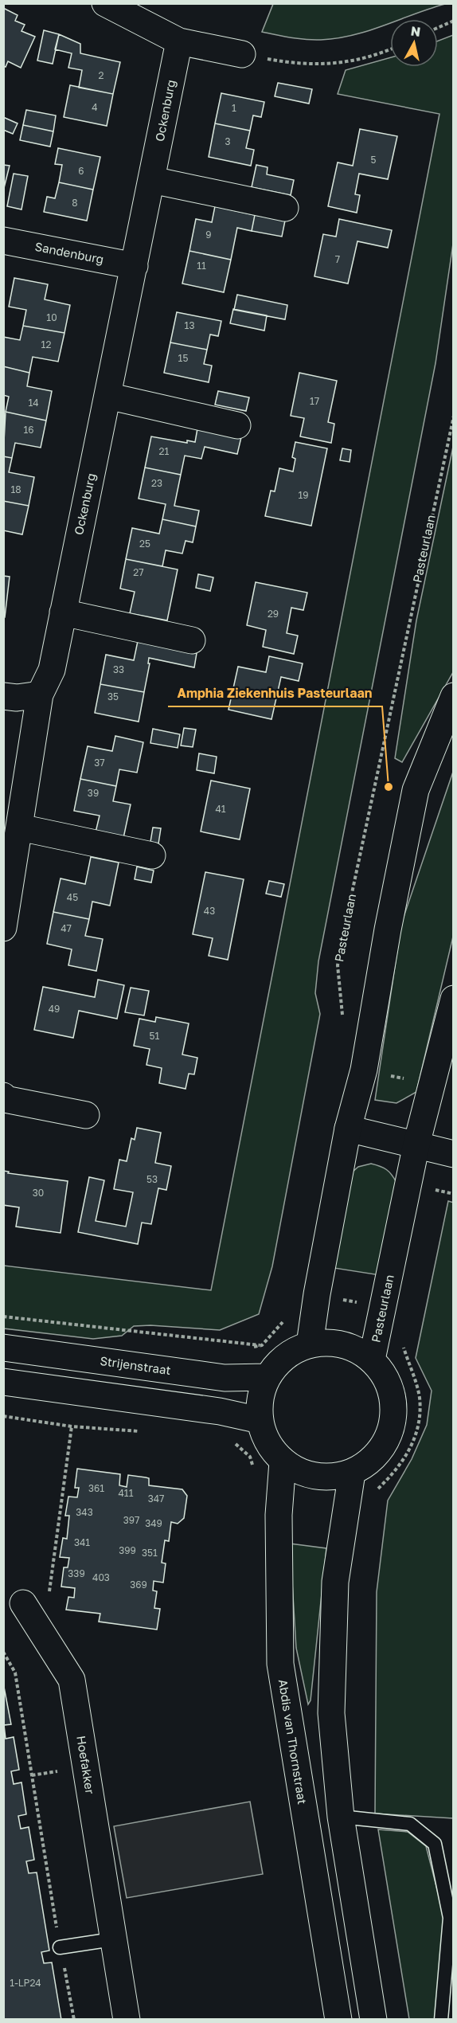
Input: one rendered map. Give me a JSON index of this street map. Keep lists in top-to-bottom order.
{
  "streets": {
    "street": [
      "Ockenburg",
      "Sandenburg",
      "Pasteurlaan",
      "Strijenstraat",
      "Abdis van Thornstraat",
      "Hoefakker"
    ]
  },
  "crossings": [
    ["Ockenburg", "Sandenburg"],
    ["Pasteurlaan", "Strijenstraat"],
    ["Pasteurlaan", "Abdis van Thornstraat"],
    ["Strijenstraat", "Abdis van Thornstraat"]
  ],
  "places": ["Amphia Ziekenhuis Pasteurlaan"],
  "house_numbers": [
    "2",
    "4",
    "1",
    "3",
    "5",
    "6",
    "8",
    "9",
    "7",
    "11",
    "10",
    "13",
    "12",
    "15",
    "17",
    "14",
    "16",
    "21",
    "23",
    "18",
    "19",
    "25",
    "27",
    "29",
    "33",
    "35",
    "37",
    "39",
    "41",
    "45",
    "43",
    "47",
    "49",
    "51",
    "53",
    "30",
    "361",
    "411",
    "347",
    "343",
    "397",
    "349",
    "341",
    "399",
    "351",
    "339",
    "403",
    "369",
    "1-LP24"
  ],
  "north": "top"
}
